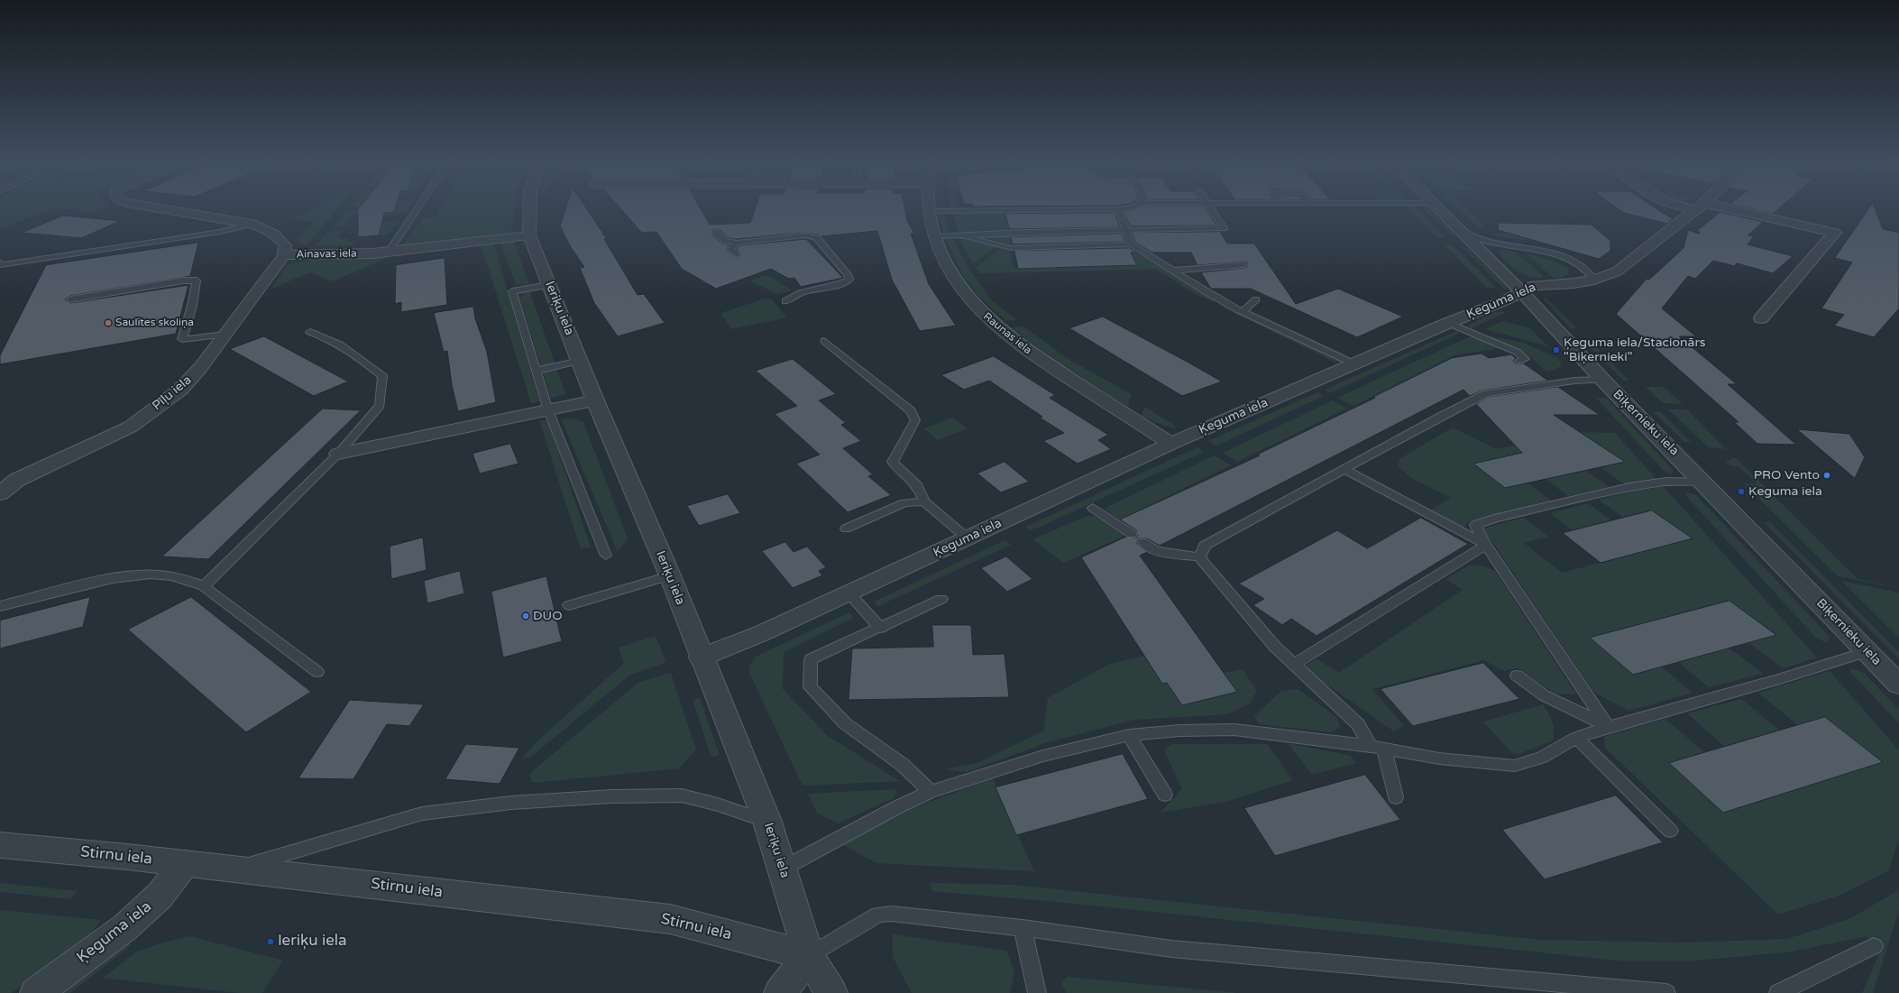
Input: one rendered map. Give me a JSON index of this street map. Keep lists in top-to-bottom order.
{
  "streets": {
    "street": [
      "Ainavas iela",
      "Ķeguma iela",
      "Ieriķu iela",
      "Raunas iela",
      "Pīļu iela",
      "Biķernieku iela",
      "Stirnu iela"
    ]
  },
  "crossings": [
    ["Ainavas iela", "Ieriķu iela"],
    ["Ainavas iela", "Pīļu iela"],
    ["Ķeguma iela", "Ieriķu iela"],
    ["Ķeguma iela", "Raunas iela"],
    ["Ķeguma iela", "Biķernieku iela"],
    ["Ķeguma iela", "Stirnu iela"],
    ["Ieriķu iela", "Stirnu iela"]
  ],
  "places": [
    "Saulītes skoliņa",
    "Ķeguma iela/Stacionārs \"Biķernieki\"",
    "PRO Vento",
    "Ķeguma iela",
    "DUO",
    "Ieriķu iela"
  ]
}
